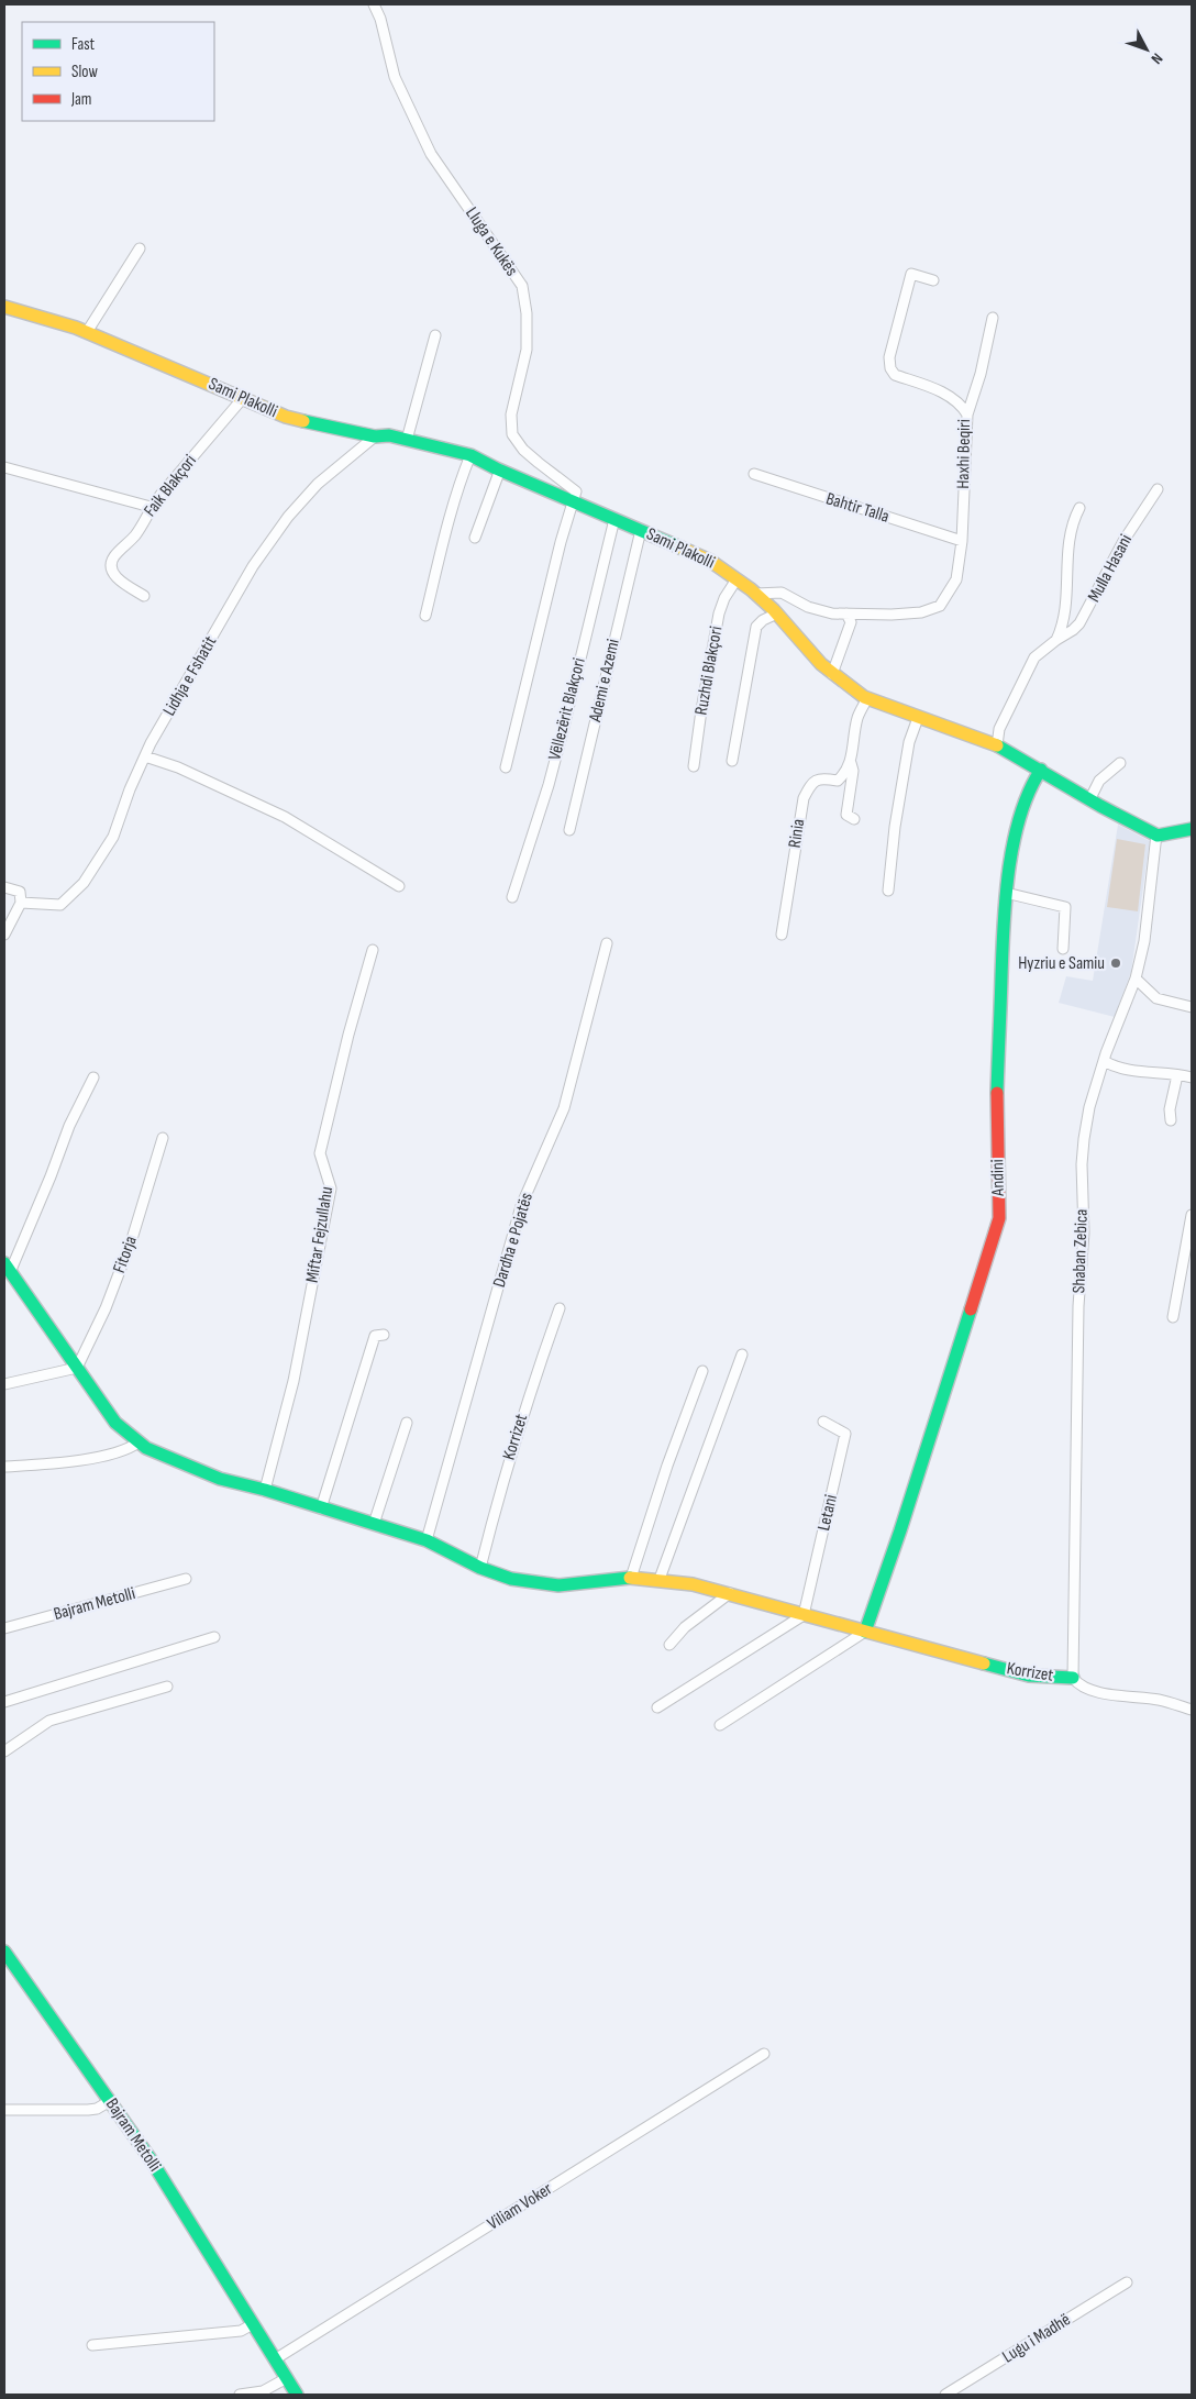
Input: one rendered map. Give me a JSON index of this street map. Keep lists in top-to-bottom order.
{
  "streets": {
    "street": [
      "Lluga e Kukës",
      "Sami Plakolli",
      "Haxhi Beqiri",
      "Faik Blakçori",
      "Bahtir Talla",
      "Mulla Hasani",
      "Ruzhdi Blakçori",
      "Lidhja e Fshatit",
      "Ademi e Azemi",
      "Vëllezërit Blakçori",
      "Rinia",
      "Andini",
      "Miftar Fejzullahu",
      "Dardha e Pojatës",
      "Shaban Zebica",
      "Fitorja",
      "Korrizet",
      "Letani",
      "Bajram Metolli",
      "Viliam Voker",
      "Lugu i Madhë"
    ]
  },
  "crossings": [
    ["Lluga e Kukës", "Sami Plakolli"],
    ["Sami Plakolli", "Haxhi Beqiri"],
    ["Sami Plakolli", "Faik Blakçori"],
    ["Sami Plakolli", "Mulla Hasani"],
    ["Sami Plakolli", "Ruzhdi Blakçori"],
    ["Sami Plakolli", "Lidhja e Fshatit"],
    ["Sami Plakolli", "Ademi e Azemi"],
    ["Sami Plakolli", "Vëllezërit Blakçori"],
    ["Sami Plakolli", "Andini"],
    ["Sami Plakolli", "Shaban Zebica"],
    ["Haxhi Beqiri", "Bahtir Talla"],
    ["Andini", "Korrizet"],
    ["Dardha e Pojatës", "Korrizet"],
    ["Shaban Zebica", "Korrizet"],
    ["Korrizet", "Letani"],
    ["Bajram Metolli", "Viliam Voker"]
  ],
  "places": ["Hyzriu e Samiu"],
  "legend": ["Fast", "Slow", "Jam"],
  "north": "bottom right"
}
